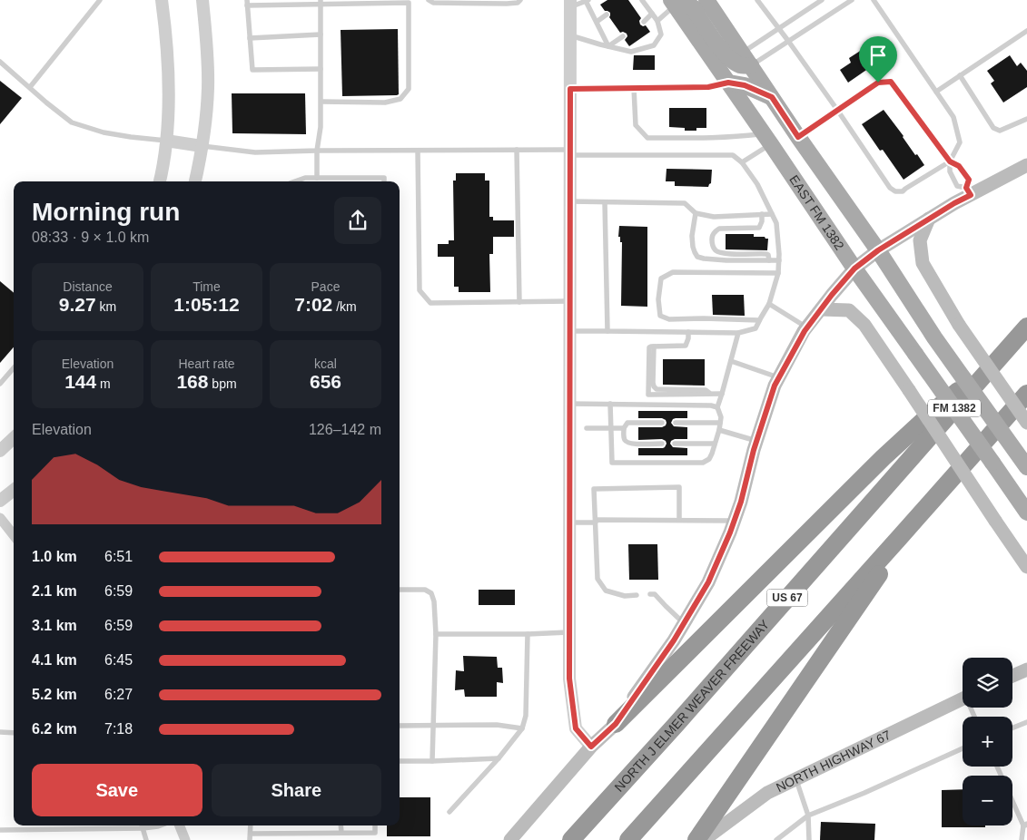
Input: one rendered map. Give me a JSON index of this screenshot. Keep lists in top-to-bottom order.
{
  "streets": {
    "highway": ["US 67", "NORTH J ELMER WEAVER FREEWAY"],
    "main road": ["EAST FM 1382", "FM 1382", "NORTH HIGHWAY 67"]
  },
  "page": {
    "heading": ["Morning run", "08:33 · 9 × 1.0 km"],
    "stats": [
      ["Distance", "9.27 km"],
      ["Time", "1:05:12"],
      ["Pace", "7:02 /km"],
      ["Elevation", "144 m"],
      ["Heart rate", "168 bpm"],
      ["kcal", "656"]
    ],
    "chart": ["Elevation", "126–142 m"],
    "list": [
      {
        "name": "1.0 km",
        "note": "6:51"
      },
      {
        "name": "2.1 km",
        "note": "6:59"
      },
      {
        "name": "3.1 km",
        "note": "6:59"
      },
      {
        "name": "4.1 km",
        "note": "6:45"
      },
      {
        "name": "5.2 km",
        "note": "6:27"
      },
      {
        "name": "6.2 km",
        "note": "7:18"
      }
    ],
    "map_buttons": ["+", "−"],
    "buttons": ["Save", "Share"]
  }
}
